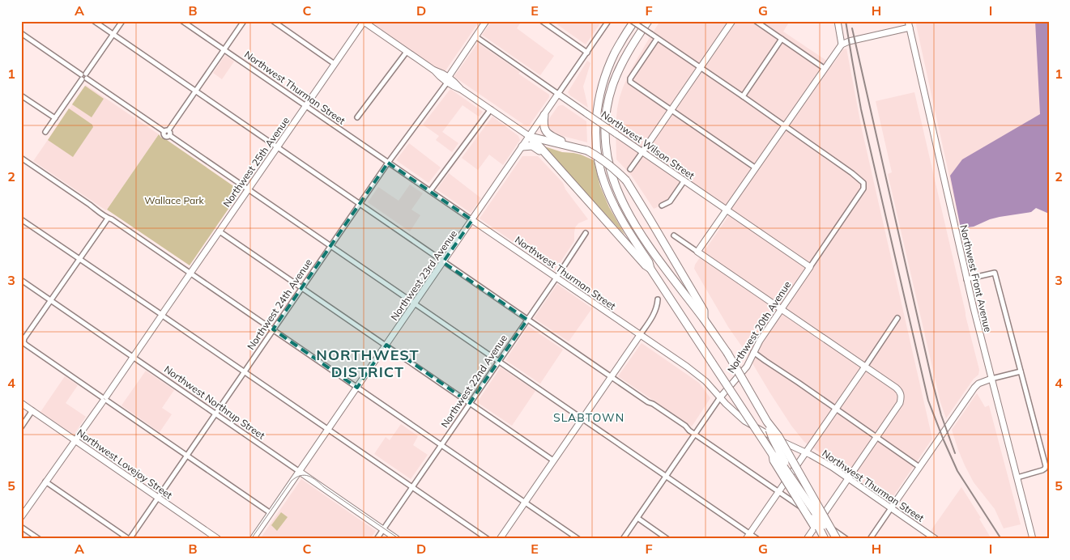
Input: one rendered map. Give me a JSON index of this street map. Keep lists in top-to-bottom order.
{
  "streets": {
    "street": [
      "Northwest Thurman Street",
      "Northwest Wilson Street",
      "Northwest 25th Avenue",
      "Northwest 23rd Avenue",
      "Northwest Front Avenue",
      "Northwest 24th Avenue",
      "Northwest 20th Avenue",
      "Northwest 22nd Avenue",
      "Northwest Northrup Street",
      "Northwest Lovejoy Street"
    ]
  },
  "crossings": [
    ["Northwest Thurman Street", "Northwest 25th Avenue"],
    ["Northwest Thurman Street", "Northwest 23rd Avenue"],
    ["Northwest Thurman Street", "Northwest 24th Avenue"],
    ["Northwest Thurman Street", "Northwest 20th Avenue"],
    ["Northwest Thurman Street", "Northwest 22nd Avenue"],
    ["Northwest Wilson Street", "Northwest 23rd Avenue"],
    ["Northwest Wilson Street", "Northwest 24th Avenue"],
    ["Northwest Wilson Street", "Northwest 20th Avenue"],
    ["Northwest 25th Avenue", "Northwest Northrup Street"],
    ["Northwest 25th Avenue", "Northwest Lovejoy Street"],
    ["Northwest 23rd Avenue", "Northwest Northrup Street"],
    ["Northwest 24th Avenue", "Northwest Northrup Street"],
    ["Northwest 24th Avenue", "Northwest Lovejoy Street"],
    ["Northwest 22nd Avenue", "Northwest Northrup Street"]
  ],
  "districts": ["NORTHWEST DISTRICT", "SLABTOWN"],
  "parks": ["Wallace Park"],
  "grid": {
    "columns": [
      "A",
      "B",
      "C",
      "D",
      "E",
      "F",
      "G",
      "H",
      "I"
    ],
    "rows": [
      "1",
      "2",
      "3",
      "4",
      "5"
    ]
  }
}
